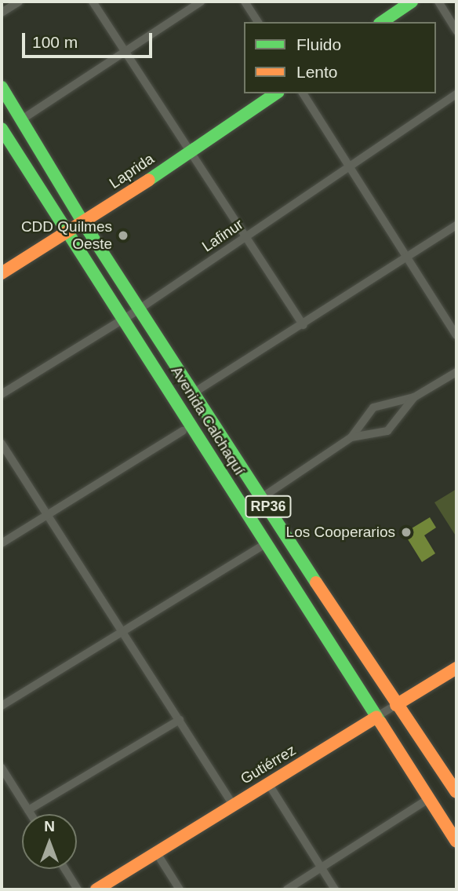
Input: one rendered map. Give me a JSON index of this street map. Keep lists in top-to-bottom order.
{
  "streets": {
    "main road": [
      "Laprida",
      "Avenida Calchaquí",
      "RP36",
      "Gutiérrez"
    ],
    "street": ["Lafinur"]
  },
  "crossings": [
    ["Laprida", "Avenida Calchaquí"],
    ["Lafinur", "Avenida Calchaquí"],
    ["Avenida Calchaquí", "Gutiérrez"]
  ],
  "places": ["CDD Quilmes Oeste", "Los Cooperarios"],
  "legend": ["Fluido", "Lento"],
  "scale_bar": "100 m",
  "north": "top"
}
